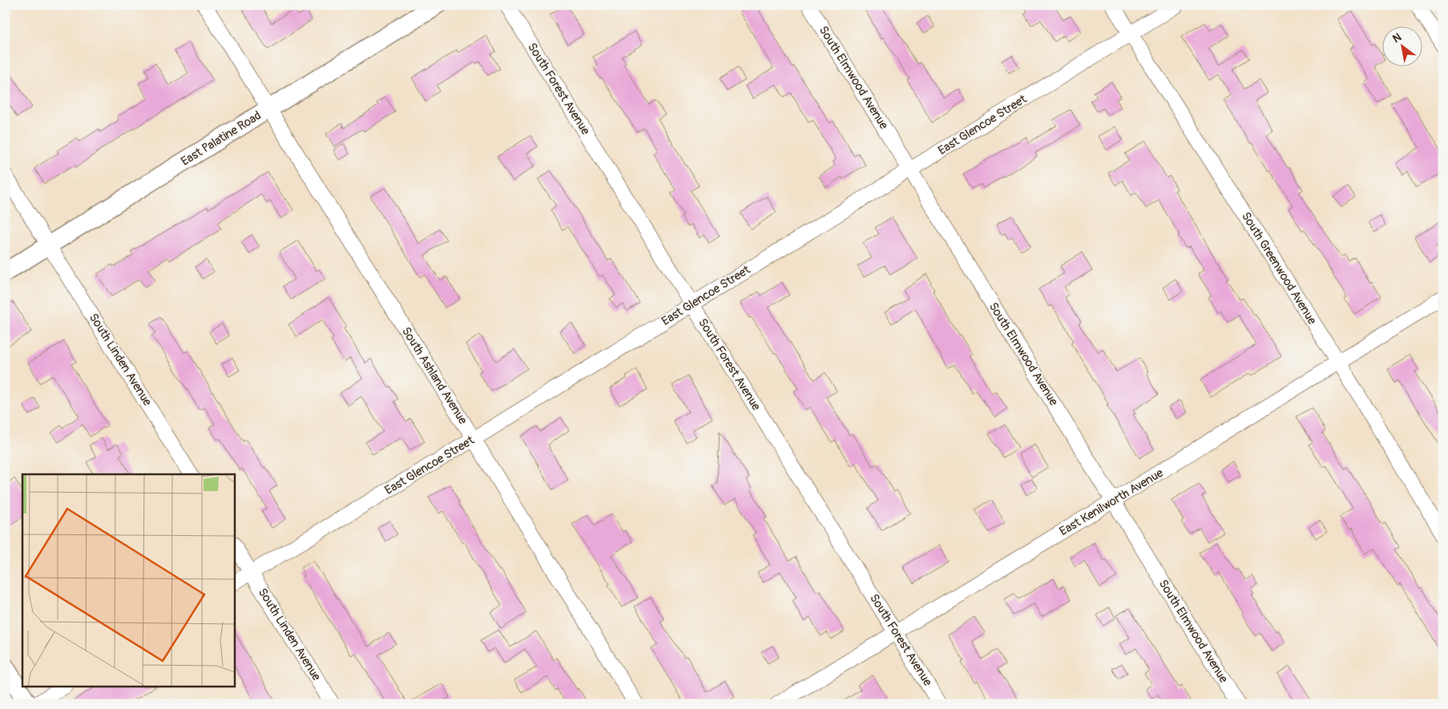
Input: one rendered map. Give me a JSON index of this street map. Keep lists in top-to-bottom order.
{
  "streets": {
    "main road": ["East Palatine Road"],
    "street": [
      "South Elmwood Avenue",
      "South Forest Avenue",
      "East Glencoe Street",
      "South Greenwood Avenue",
      "South Linden Avenue",
      "South Ashland Avenue",
      "East Kenilworth Avenue"
    ]
  },
  "crossings": [
    ["South Elmwood Avenue", "East Glencoe Street"],
    ["South Elmwood Avenue", "East Kenilworth Avenue"],
    ["South Forest Avenue", "East Glencoe Street"],
    ["South Forest Avenue", "East Kenilworth Avenue"],
    ["East Glencoe Street", "South Greenwood Avenue"],
    ["East Glencoe Street", "South Linden Avenue"],
    ["East Glencoe Street", "South Ashland Avenue"],
    ["East Palatine Road", "South Linden Avenue"],
    ["East Palatine Road", "South Ashland Avenue"],
    ["South Greenwood Avenue", "East Kenilworth Avenue"]
  ],
  "north": "top left"
}
